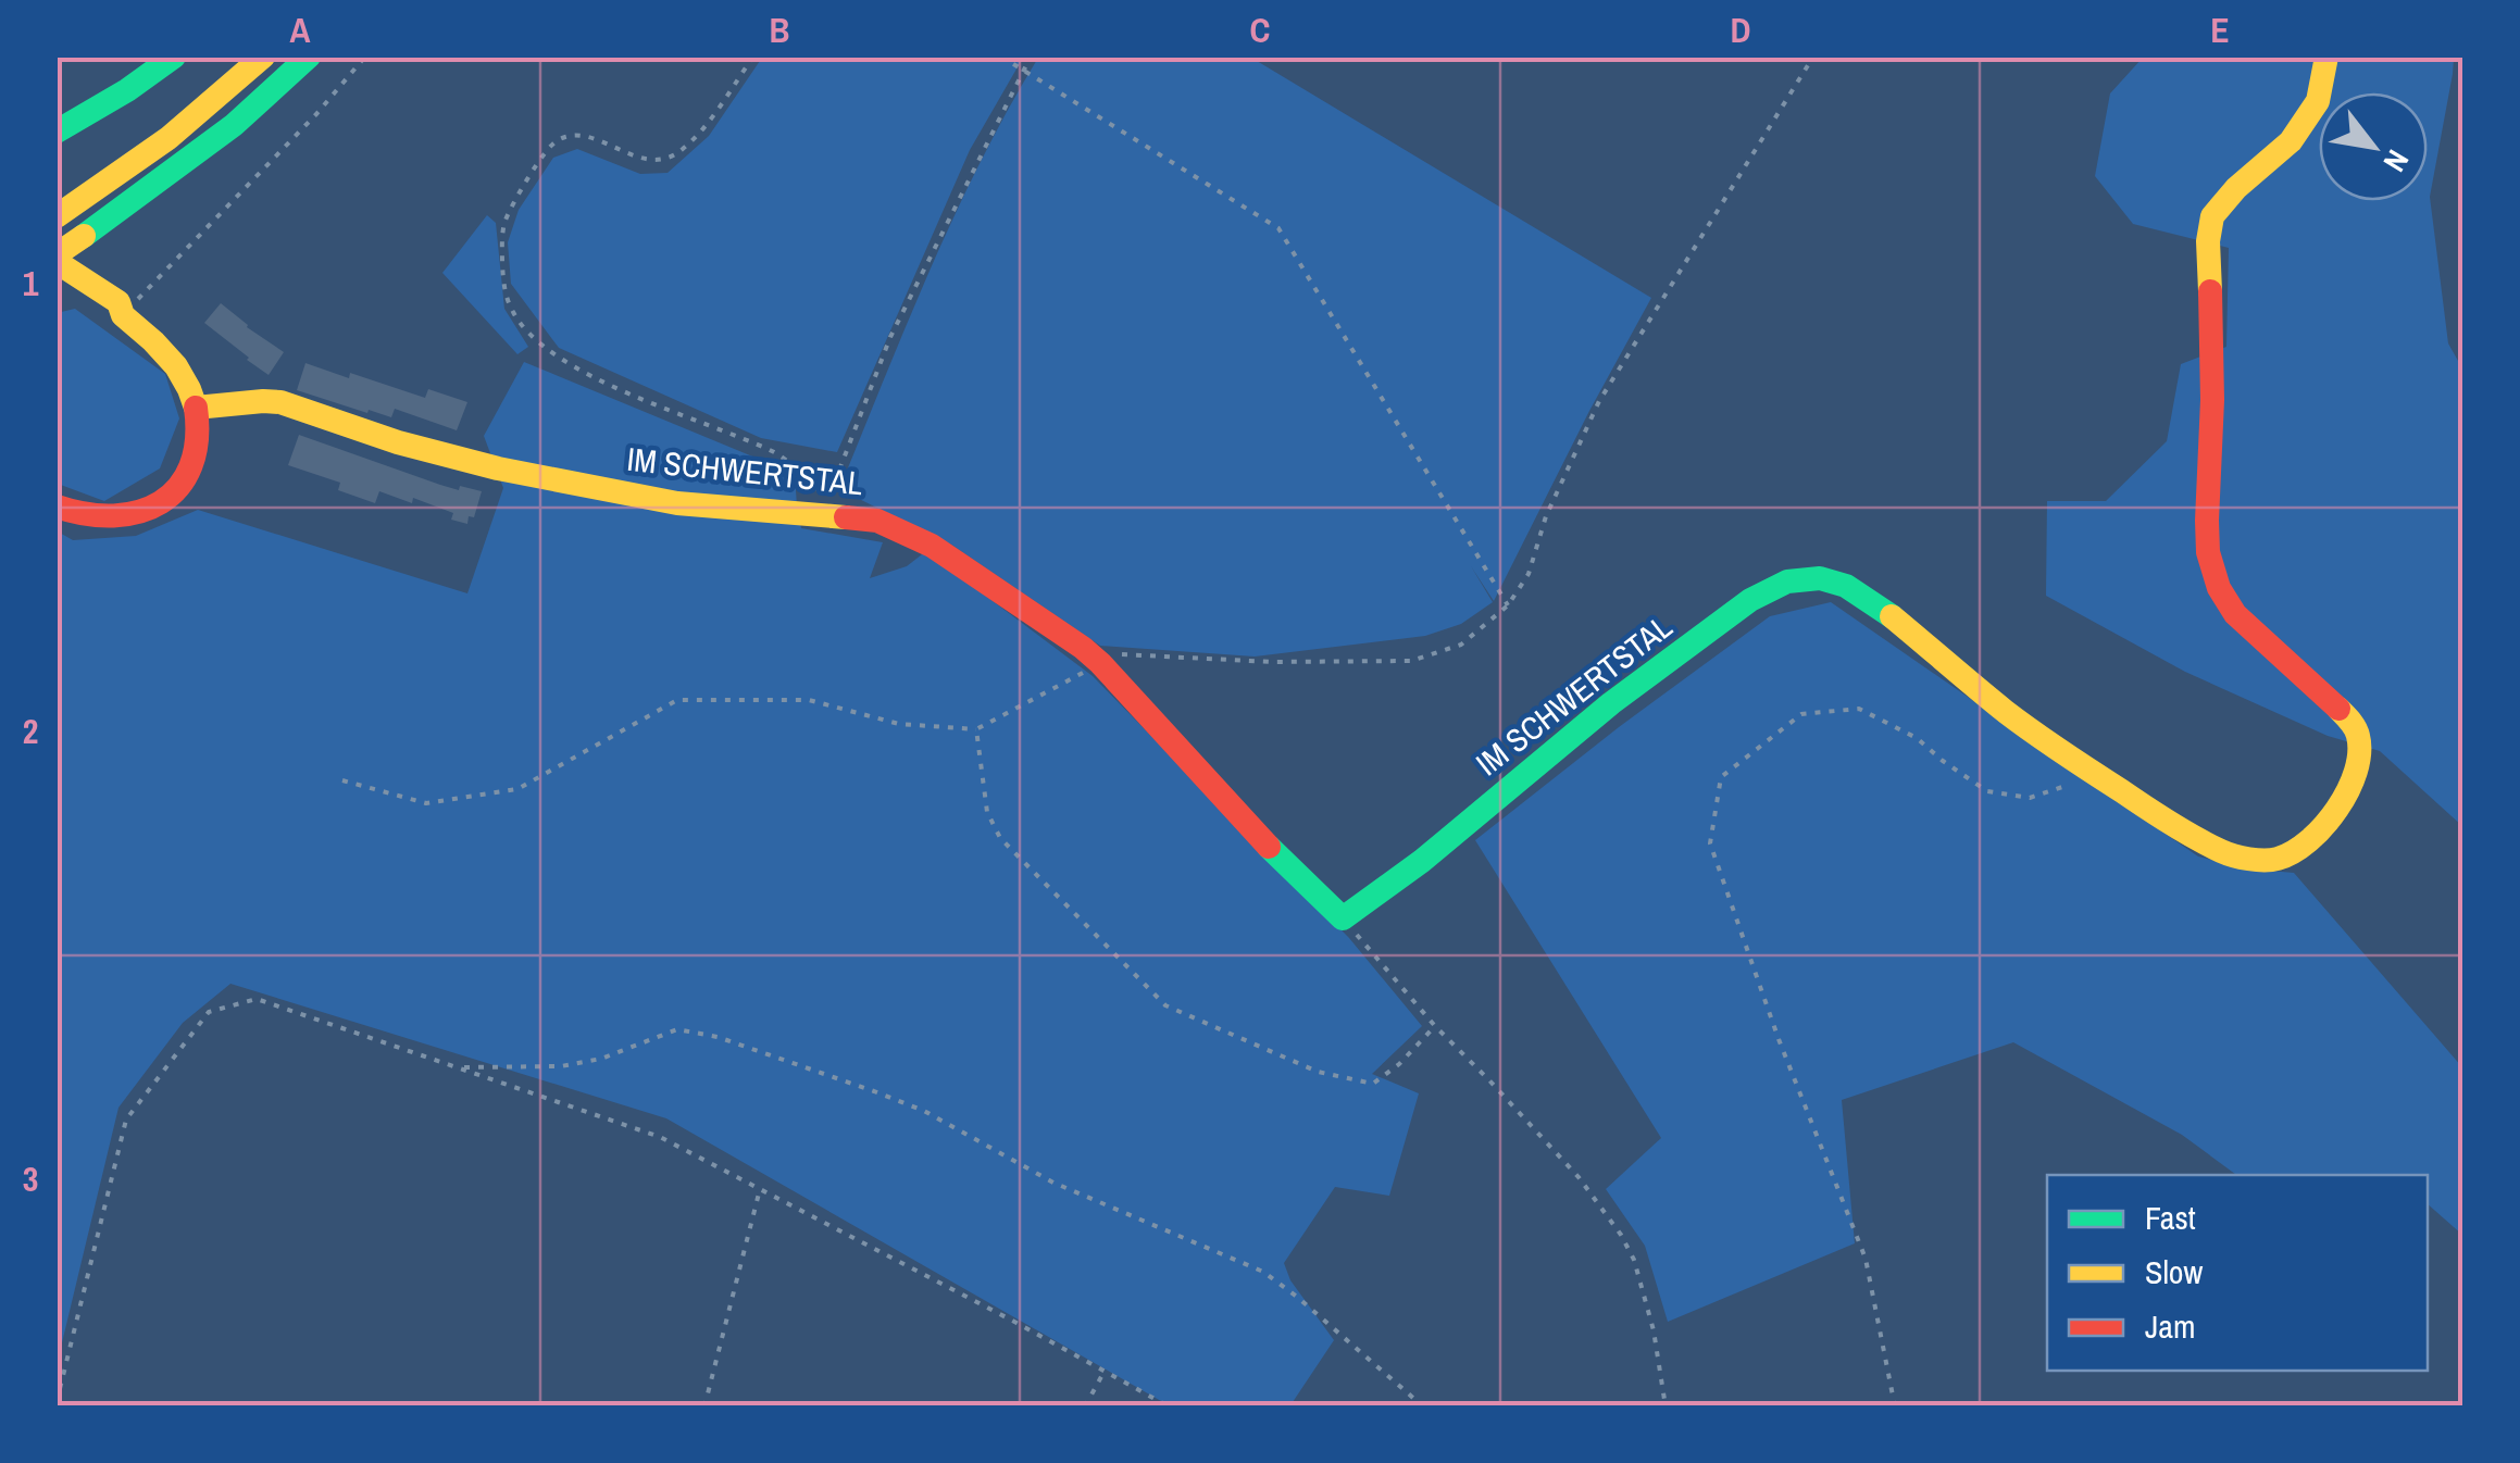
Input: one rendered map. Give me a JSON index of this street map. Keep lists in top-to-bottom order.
{
  "streets": {
    "main road": ["IM SCHWERTSTAL"]
  },
  "legend": ["Fast", "Slow", "Jam"],
  "north": "bottom right",
  "grid": {
    "columns": [
      "A",
      "B",
      "C",
      "D",
      "E"
    ],
    "rows": ["1", "2", "3"]
  }
}
